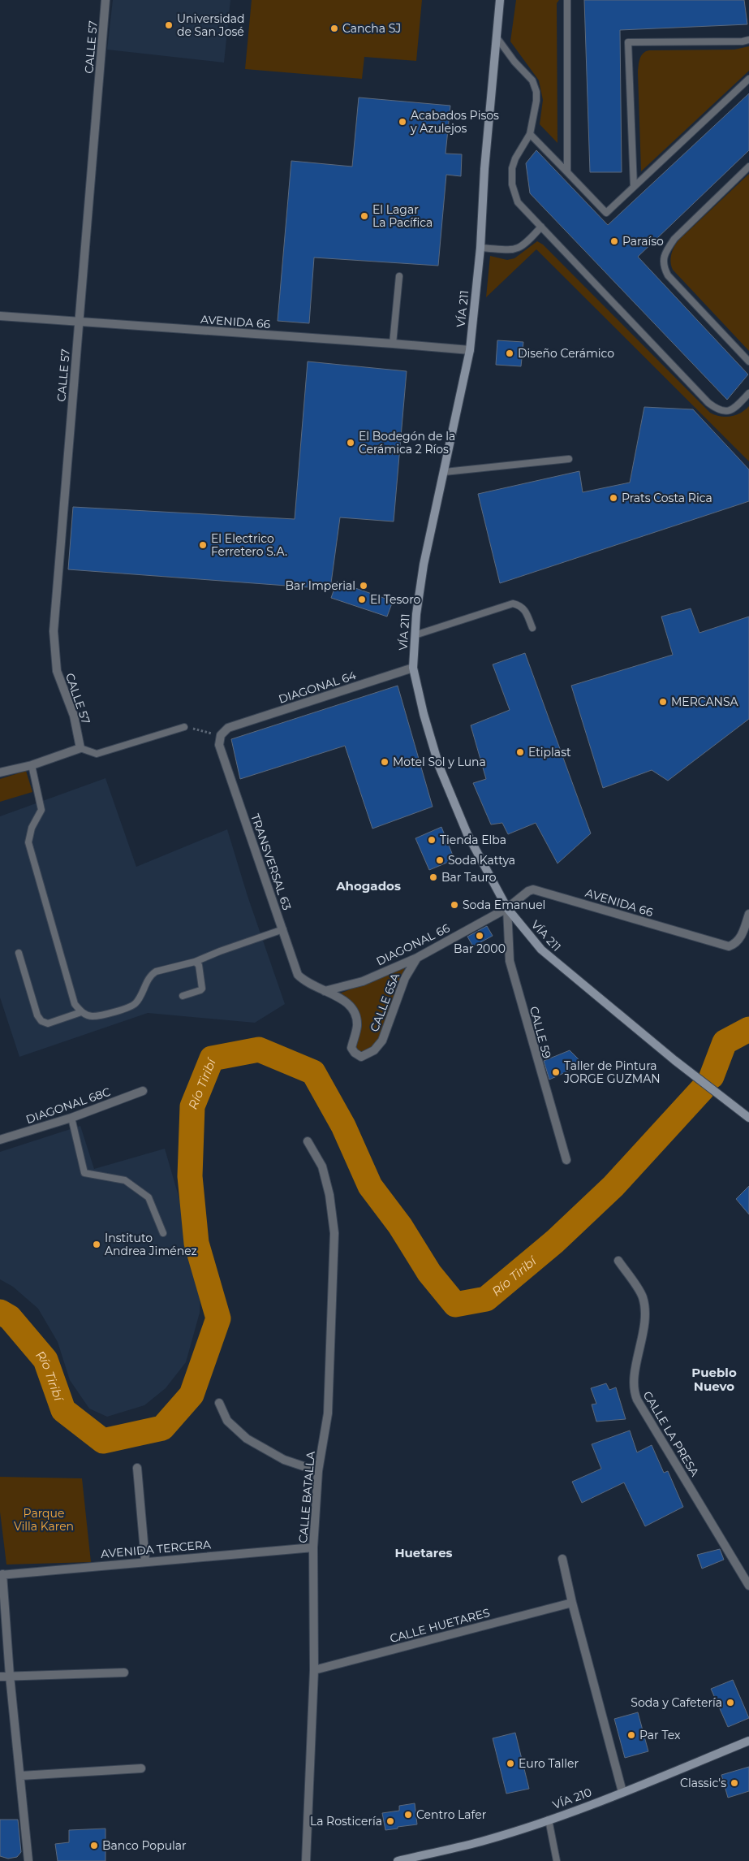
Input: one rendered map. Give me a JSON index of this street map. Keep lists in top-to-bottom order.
{
  "streets": {
    "main road": ["VÍA 211", "VÍA 210"],
    "street": [
      "CALLE 57",
      "AVENIDA 66",
      "DIAGONAL 64",
      "TRANSVERSAL 63",
      "DIAGONAL 66",
      "CALLE 65A",
      "CALLE 59",
      "DIAGONAL 68C",
      "CALLE LA PRESA",
      "CALLE BATALLA",
      "AVENIDA TERCERA",
      "CALLE HUETARES"
    ]
  },
  "crossings": [
    ["CALLE 57", "AVENIDA 66"],
    ["VÍA 211", "AVENIDA 66"],
    ["VÍA 211", "DIAGONAL 64"],
    ["VÍA 211", "DIAGONAL 66"],
    ["VÍA 211", "CALLE 59"],
    ["AVENIDA 66", "DIAGONAL 66"],
    ["AVENIDA 66", "CALLE 59"],
    ["DIAGONAL 64", "TRANSVERSAL 63"],
    ["TRANSVERSAL 63", "DIAGONAL 66"],
    ["TRANSVERSAL 63", "CALLE 65A"],
    ["DIAGONAL 66", "CALLE 65A"],
    ["DIAGONAL 66", "CALLE 59"],
    ["CALLE BATALLA", "AVENIDA TERCERA"],
    ["CALLE BATALLA", "CALLE HUETARES"]
  ],
  "districts": ["Ahogados", "Pueblo Nuevo", "Huetares"],
  "water": ["Río Tiribí"],
  "parks": ["Parque Villa Karen"],
  "places": [
    "Universidad de San José",
    "Cancha SJ",
    "Acabados Pisos y Azulejos",
    "El Lagar La Pacífica",
    "Paraíso",
    "Diseño Cerámico",
    "El Bodegón de la Cerámica 2 Ríos",
    "Prats Costa Rica",
    "El Electrico Ferretero S.A.",
    "Bar Imperial",
    "El Tesoro",
    "MERCANSA",
    "Etiplast",
    "Motel Sol y Luna",
    "Tienda Elba",
    "Soda Kattya",
    "Bar Tauro",
    "Soda Emanuel",
    "Bar 2000",
    "Taller de Pintura JORGE GUZMAN",
    "Instituto Andrea Jiménez",
    "Soda y Cafetería",
    "Par Tex",
    "Euro Taller",
    "Classic's",
    "Centro Lafer",
    "La Rosticería",
    "Banco Popular"
  ]
}
